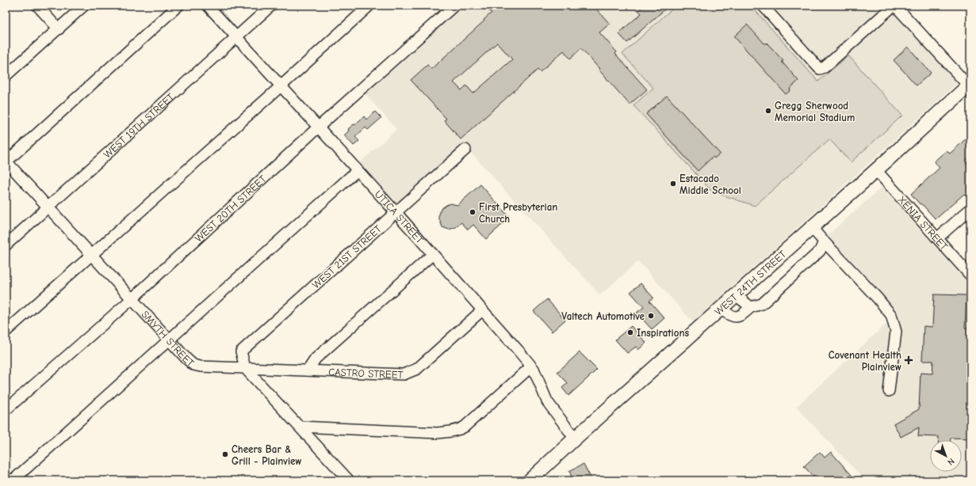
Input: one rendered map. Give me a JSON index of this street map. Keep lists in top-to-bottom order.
{
  "streets": {
    "main road": ["WEST 24TH STREET"],
    "street": [
      "WEST 19TH STREET",
      "WEST 20TH STREET",
      "UTICA STREET",
      "XENIA STREET",
      "WEST 21ST STREET",
      "SMYTH STREET",
      "CASTRO STREET"
    ]
  },
  "crossings": [
    ["WEST 19TH STREET", "UTICA STREET"],
    ["WEST 19TH STREET", "SMYTH STREET"],
    ["WEST 20TH STREET", "UTICA STREET"],
    ["WEST 20TH STREET", "SMYTH STREET"],
    ["UTICA STREET", "WEST 21ST STREET"],
    ["UTICA STREET", "WEST 24TH STREET"],
    ["UTICA STREET", "CASTRO STREET"],
    ["XENIA STREET", "WEST 24TH STREET"],
    ["WEST 21ST STREET", "SMYTH STREET"],
    ["WEST 21ST STREET", "CASTRO STREET"],
    ["SMYTH STREET", "CASTRO STREET"]
  ],
  "places": {
    "other": [
      "Gregg Sherwood Memorial Stadium",
      "Estacado Middle School",
      "First Presbyterian Church",
      "Valtech Automotive",
      "Inspirations",
      "Cheers Bar & Grill - Plainview"
    ],
    "health": ["Covenant Health Plainview"]
  },
  "north": "bottom right"
}
